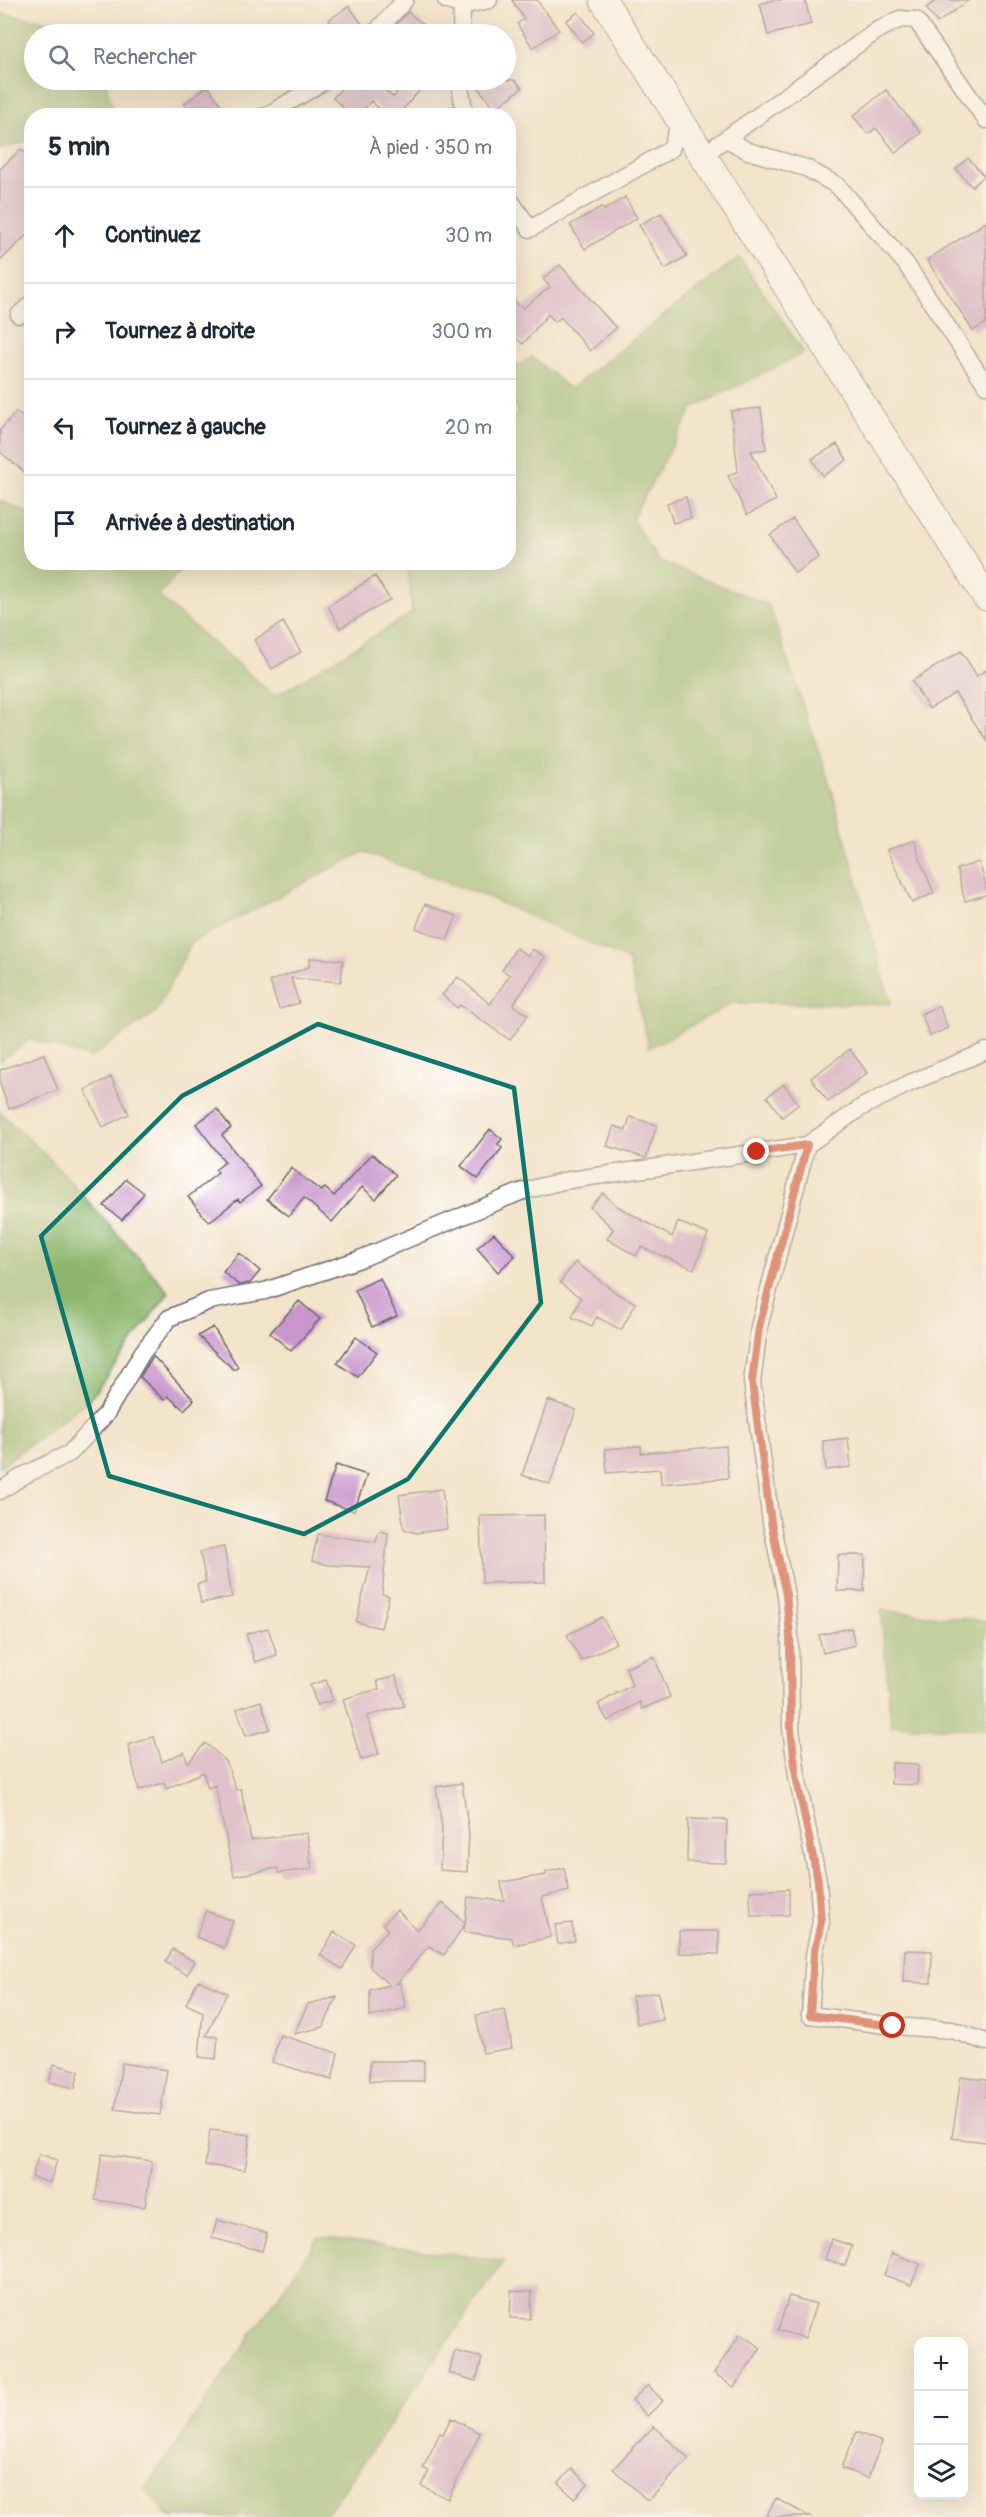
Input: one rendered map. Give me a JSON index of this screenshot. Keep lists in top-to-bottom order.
{
  "page": {
    "search": "Rechercher",
    "heading": ["5 min", "À pied · 350 m"],
    "list": [
      ["Continuez", "30 m"],
      ["Tournez à droite", "300 m"],
      ["Tournez à gauche", "20 m"],
      "Arrivée à destination"
    ],
    "map_buttons": ["+", "−"]
  }
}
